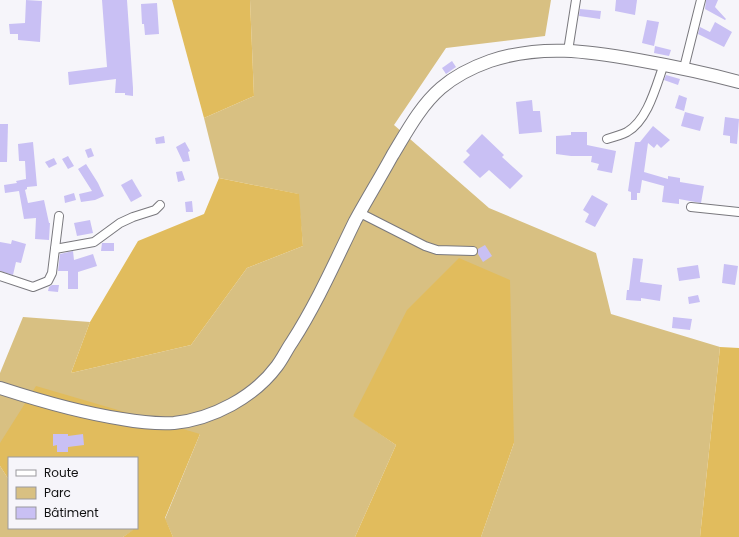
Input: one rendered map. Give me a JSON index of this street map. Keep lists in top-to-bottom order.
{
  "legend": ["Route", "Parc", "Bâtiment"]
}
